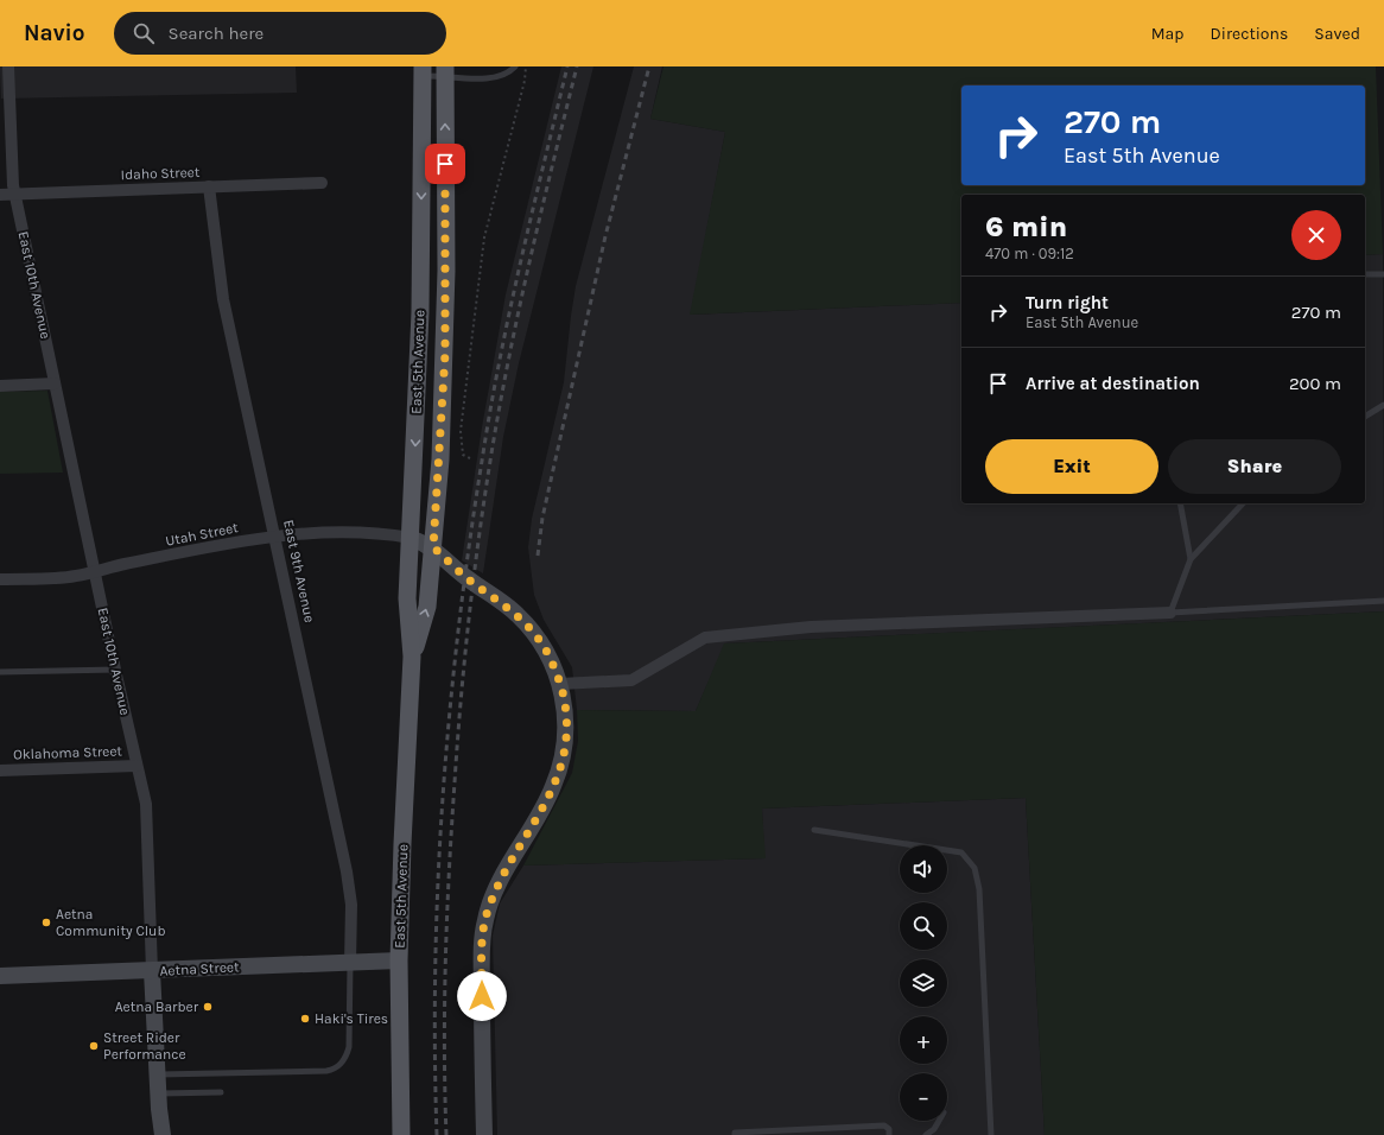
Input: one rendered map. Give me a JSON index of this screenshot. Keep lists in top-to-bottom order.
{
  "streets": {
    "main road": ["East 5th Avenue"],
    "street": [
      "Idaho Street",
      "East 10th Avenue",
      "Utah Street",
      "East 9th Avenue",
      "Oklahoma Street",
      "Aetna Street"
    ]
  },
  "crossings": [
    ["Idaho Street", "East 10th Avenue"],
    ["Idaho Street", "East 9th Avenue"],
    ["East 10th Avenue", "Utah Street"],
    ["East 10th Avenue", "Oklahoma Street"],
    ["East 10th Avenue", "Aetna Street"],
    ["East 5th Avenue", "Utah Street"],
    ["East 5th Avenue", "Aetna Street"],
    ["Utah Street", "East 9th Avenue"],
    ["East 9th Avenue", "Aetna Street"]
  ],
  "places": [
    "Aetna Community Club",
    "Aetna Barber",
    "Haki's Tires",
    "Street Rider Performance"
  ],
  "page": {
    "header": "Navio",
    "search": "Search here",
    "nav": ["Map", "Directions", "Saved"],
    "turn": ["270 m", "East 5th Avenue"],
    "heading": ["6 min", "470 m · 09:12"],
    "list": [
      {
        "name": "Turn right",
        "note": "East 5th Avenue",
        "value": "270 m"
      },
      {
        "name": "Arrive at destination",
        "value": "200 m"
      }
    ],
    "buttons": ["Exit", "Share"],
    "map_buttons": ["+", "−"]
  }
}
